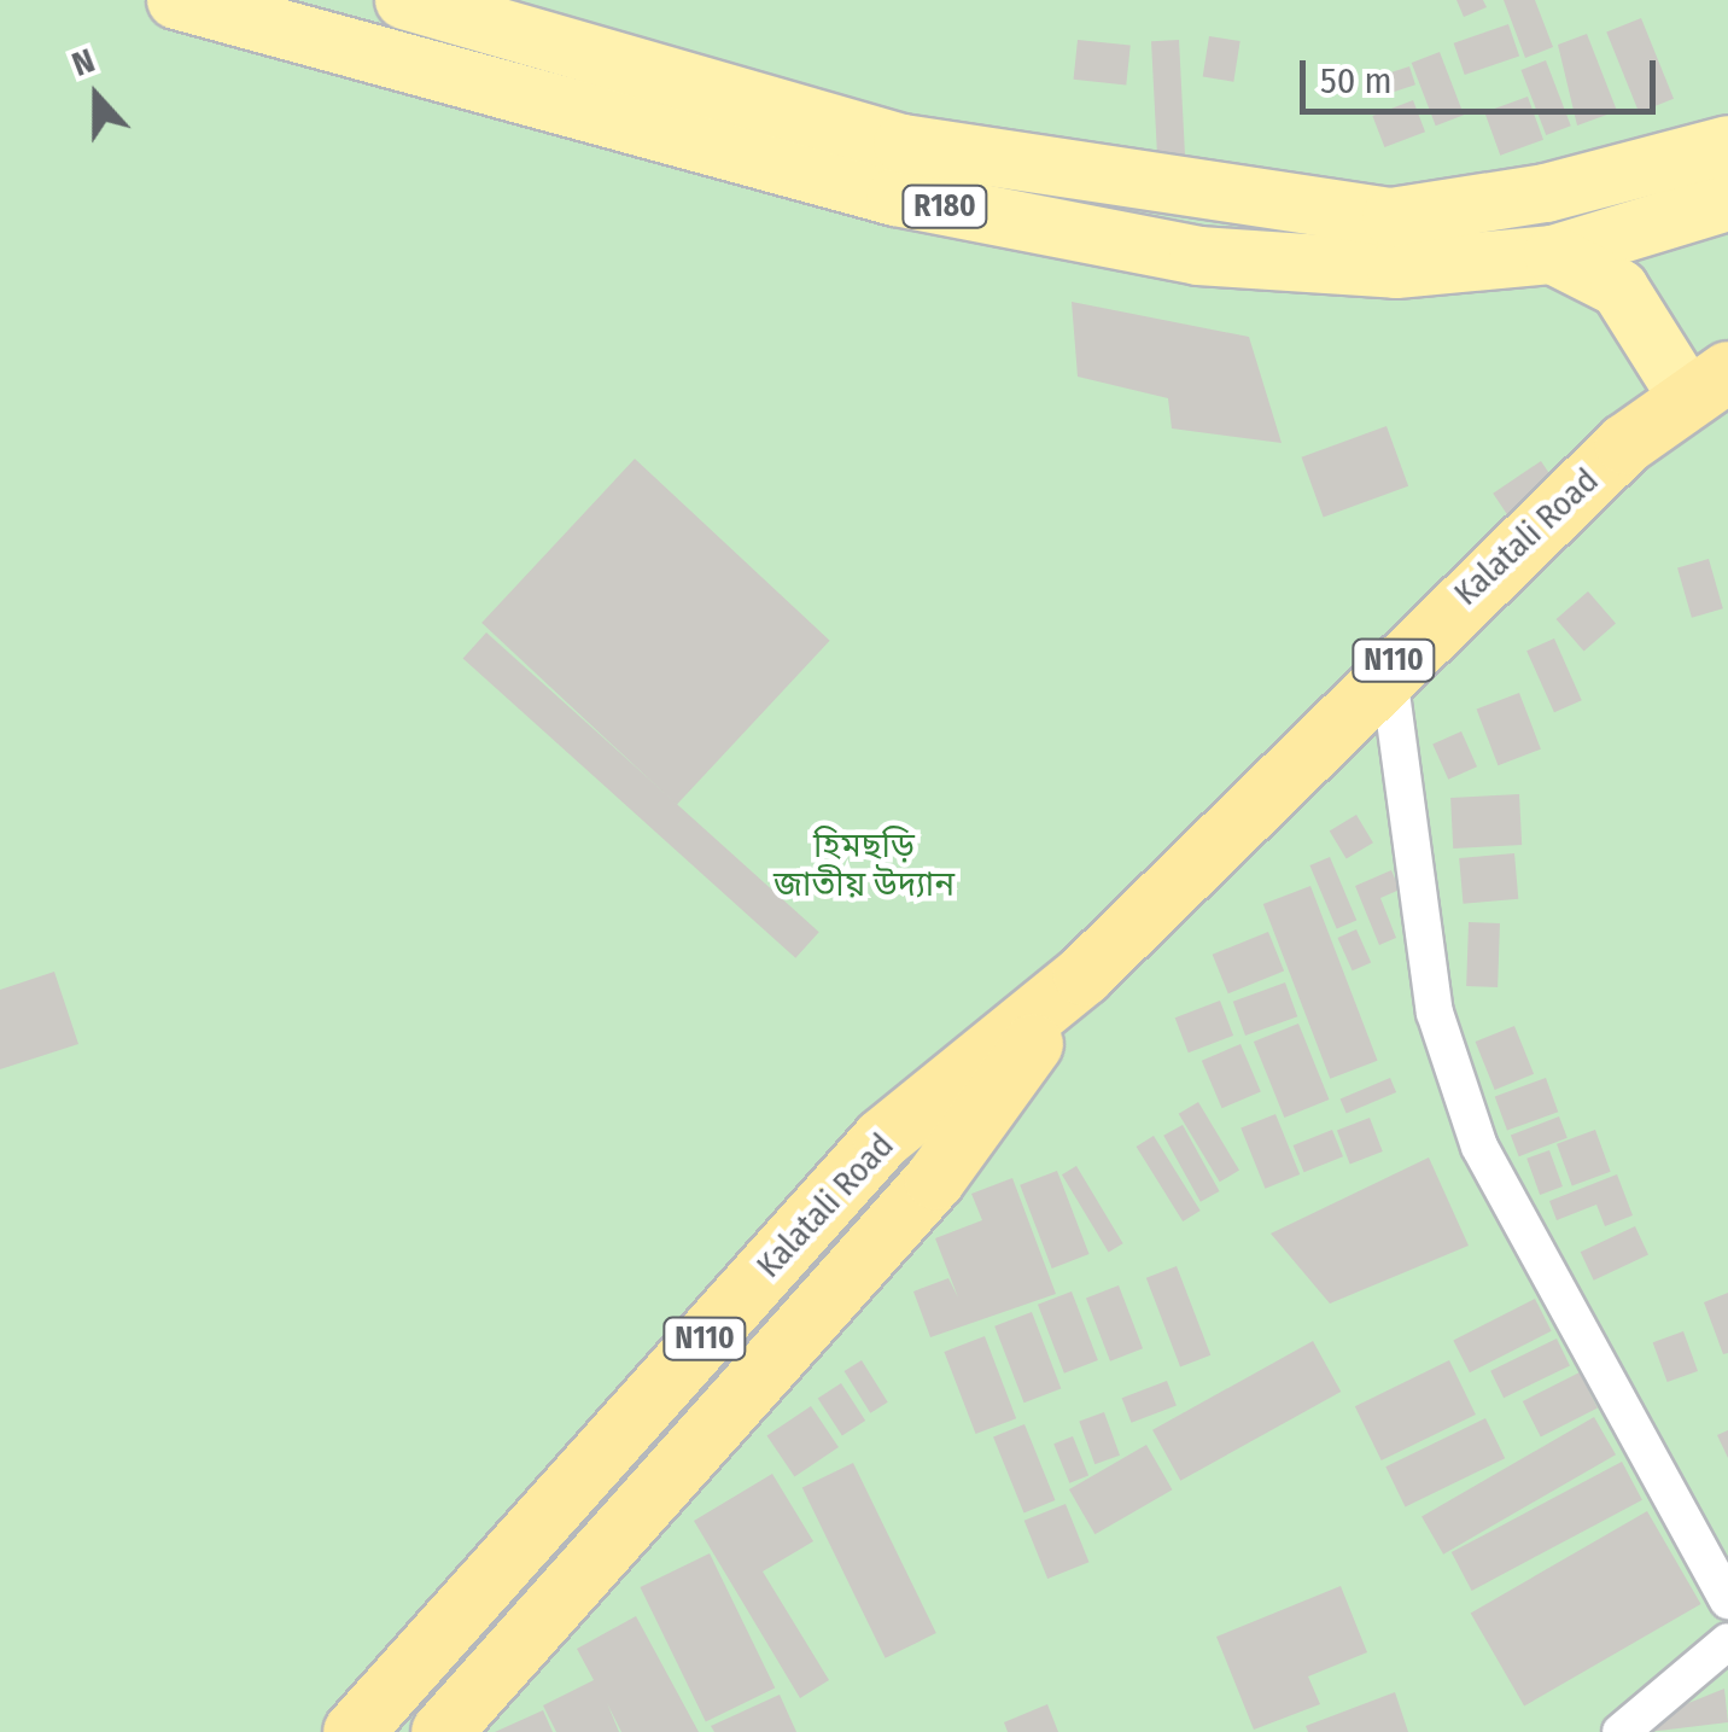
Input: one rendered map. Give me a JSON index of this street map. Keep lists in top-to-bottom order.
{
  "streets": {
    "highway": ["Kalatali Road", "N110"],
    "main road": ["R180"]
  },
  "parks": ["হিমছড়ি জাতীয় উদ্যান"],
  "scale_bar": "50 m",
  "north": "top"
}
